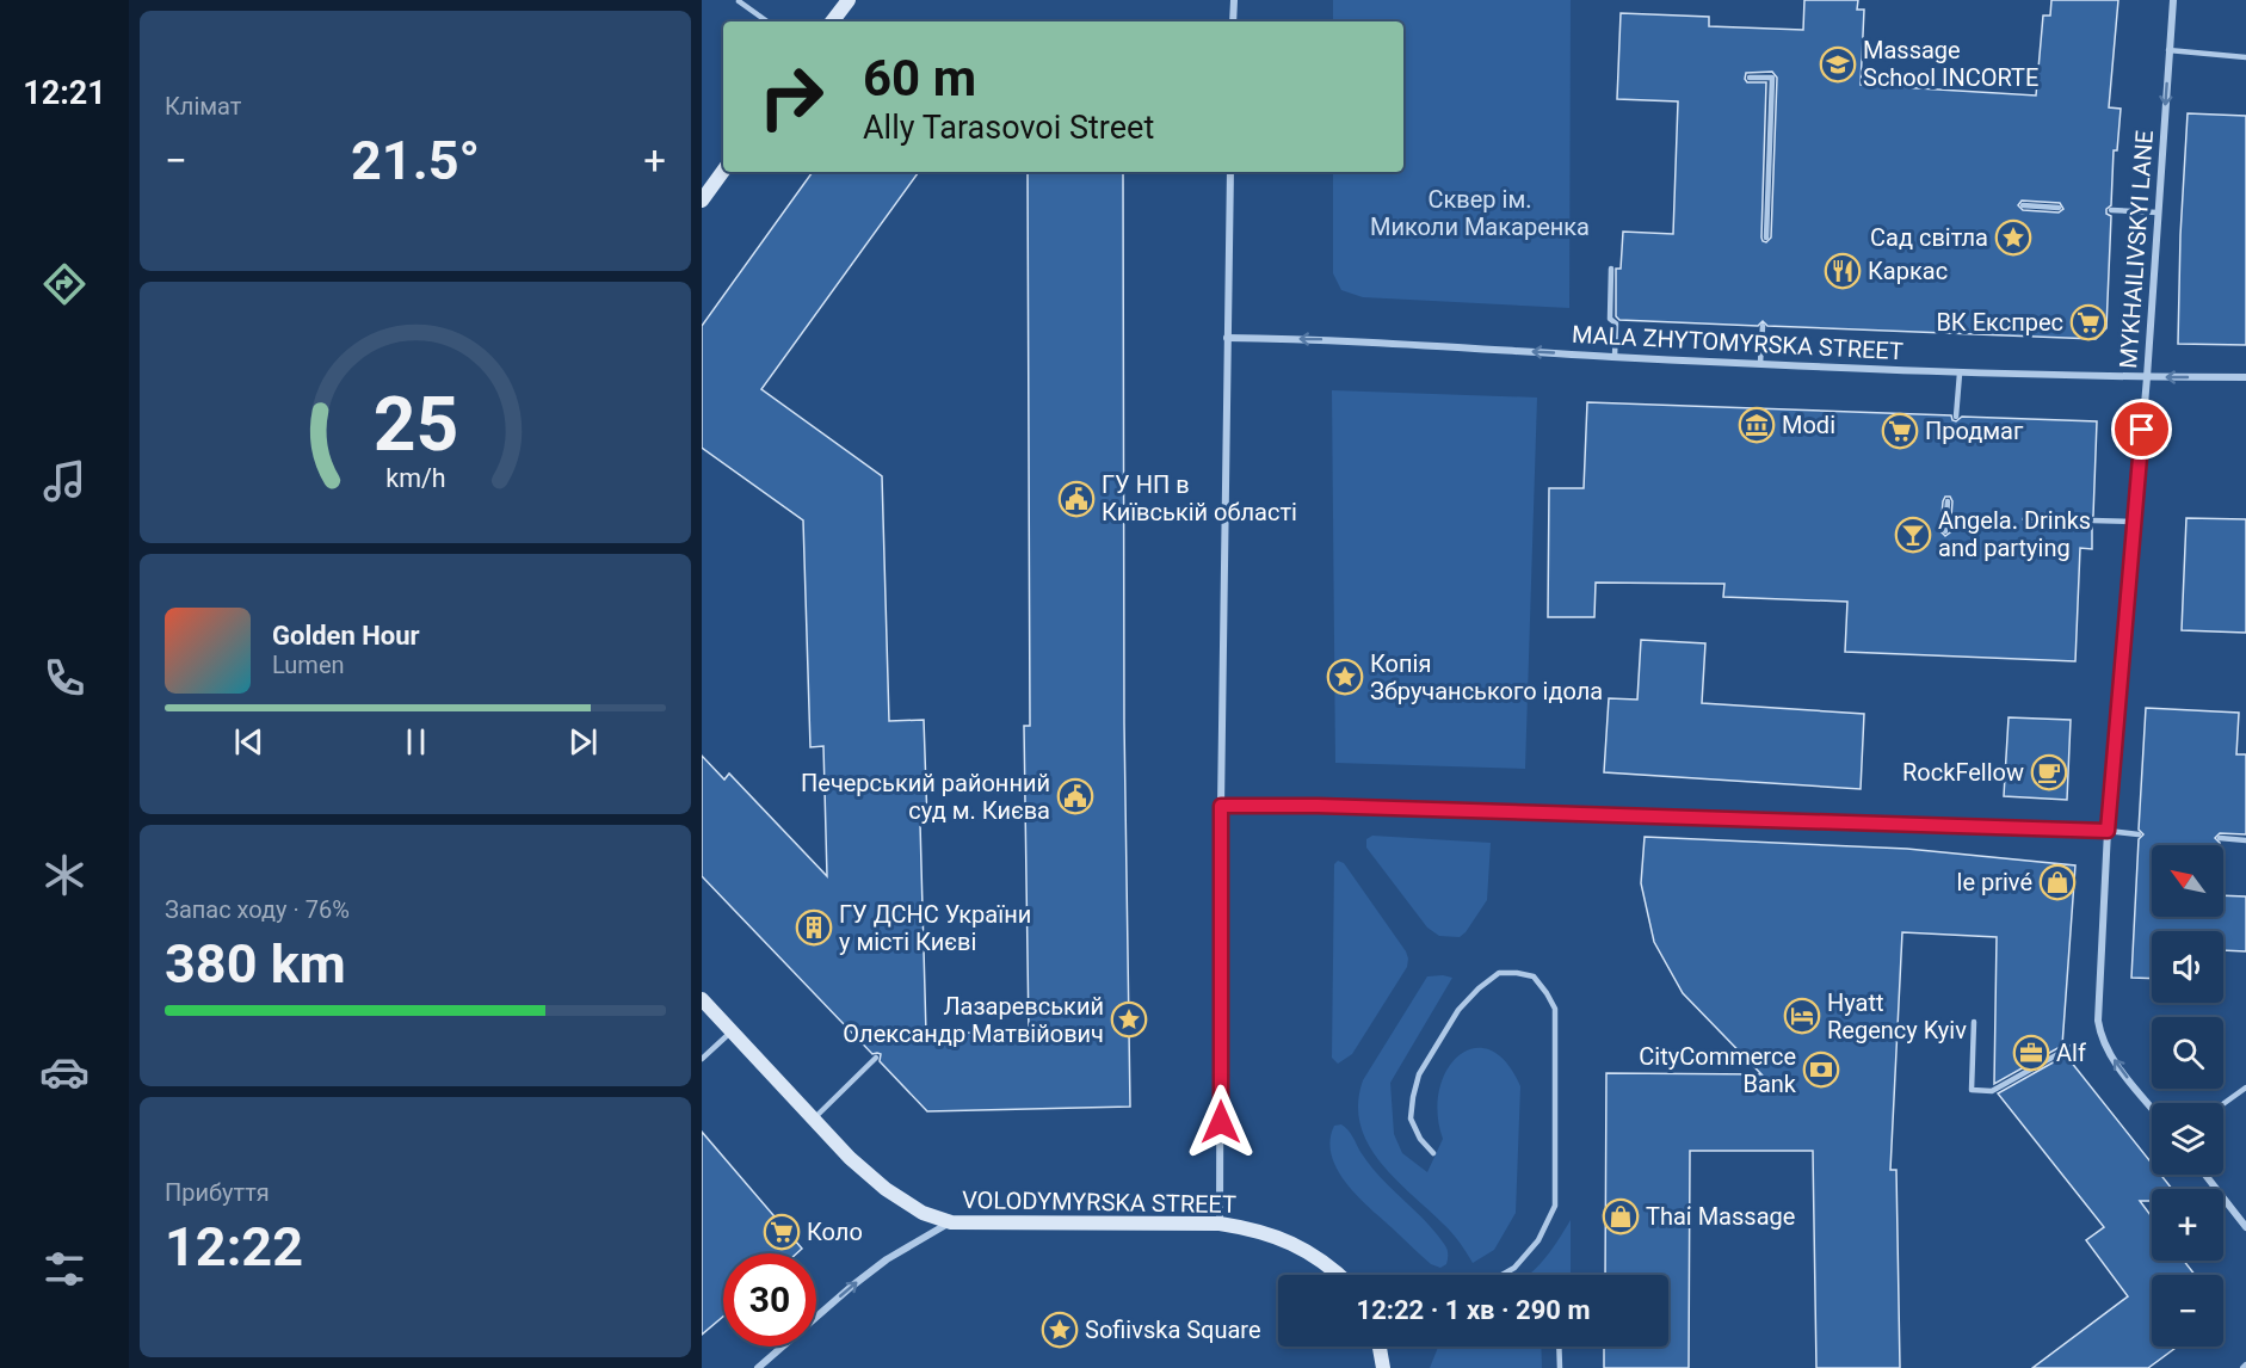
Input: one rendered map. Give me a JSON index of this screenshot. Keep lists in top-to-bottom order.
{
  "streets": {
    "main road": ["VOLODYMYRSKA STREET"],
    "street": ["MYKHAILIVSKYI LANE", "MALA ZHYTOMYRSKA STREET"]
  },
  "crossings": [
    ["MYKHAILIVSKYI LANE", "MALA ZHYTOMYRSKA STREET"]
  ],
  "one_way": ["MALA ZHYTOMYRSKA STREET"],
  "parks": ["Сквер ім. Миколи Макаренка"],
  "places": {
    "school or university": ["Massage School INCORTE"],
    "place": [
      "Сад світла",
      "Копія Збручанського ідола",
      "Лазаревський Олександр Матвійович",
      "Sofiivska Square"
    ],
    "restaurant": ["Каркас"],
    "supermarket": ["ВК Експрес", "Продмаг", "Коло"],
    "museum": ["Modi"],
    "public building": ["ГУ НП в Київській області", "Печерський районний суд м. Києва"],
    "bar": ["Angela. Drinks and partying"],
    "cafe": ["RockFellow"],
    "shop": ["le privé", "Thai Massage"],
    "building": ["ГУ ДСНС України у місті Києві"],
    "hotel": ["Hyatt Regency Kyiv"],
    "office": ["Alf"],
    "bank": ["CityCommerce Bank"]
  },
  "north": "top left",
  "page": {
    "tabs": "12:21",
    "tile": [
      "Клімат",
      ["Запас ходу · 76%", "380 km"],
      ["Прибуття", "12:22"]
    ],
    "turn": ["60 m", "Ally Tarasovoi Street"],
    "heat": ["−", "21.5°", "+"],
    "song": ["Golden Hour", "Lumen"],
    "map_buttons": ["+", "−"],
    "limit": "30",
    "trip": "12:22 · 1 хв · 290 m",
    "gauge": ["25", "km/h"]
  }
}
